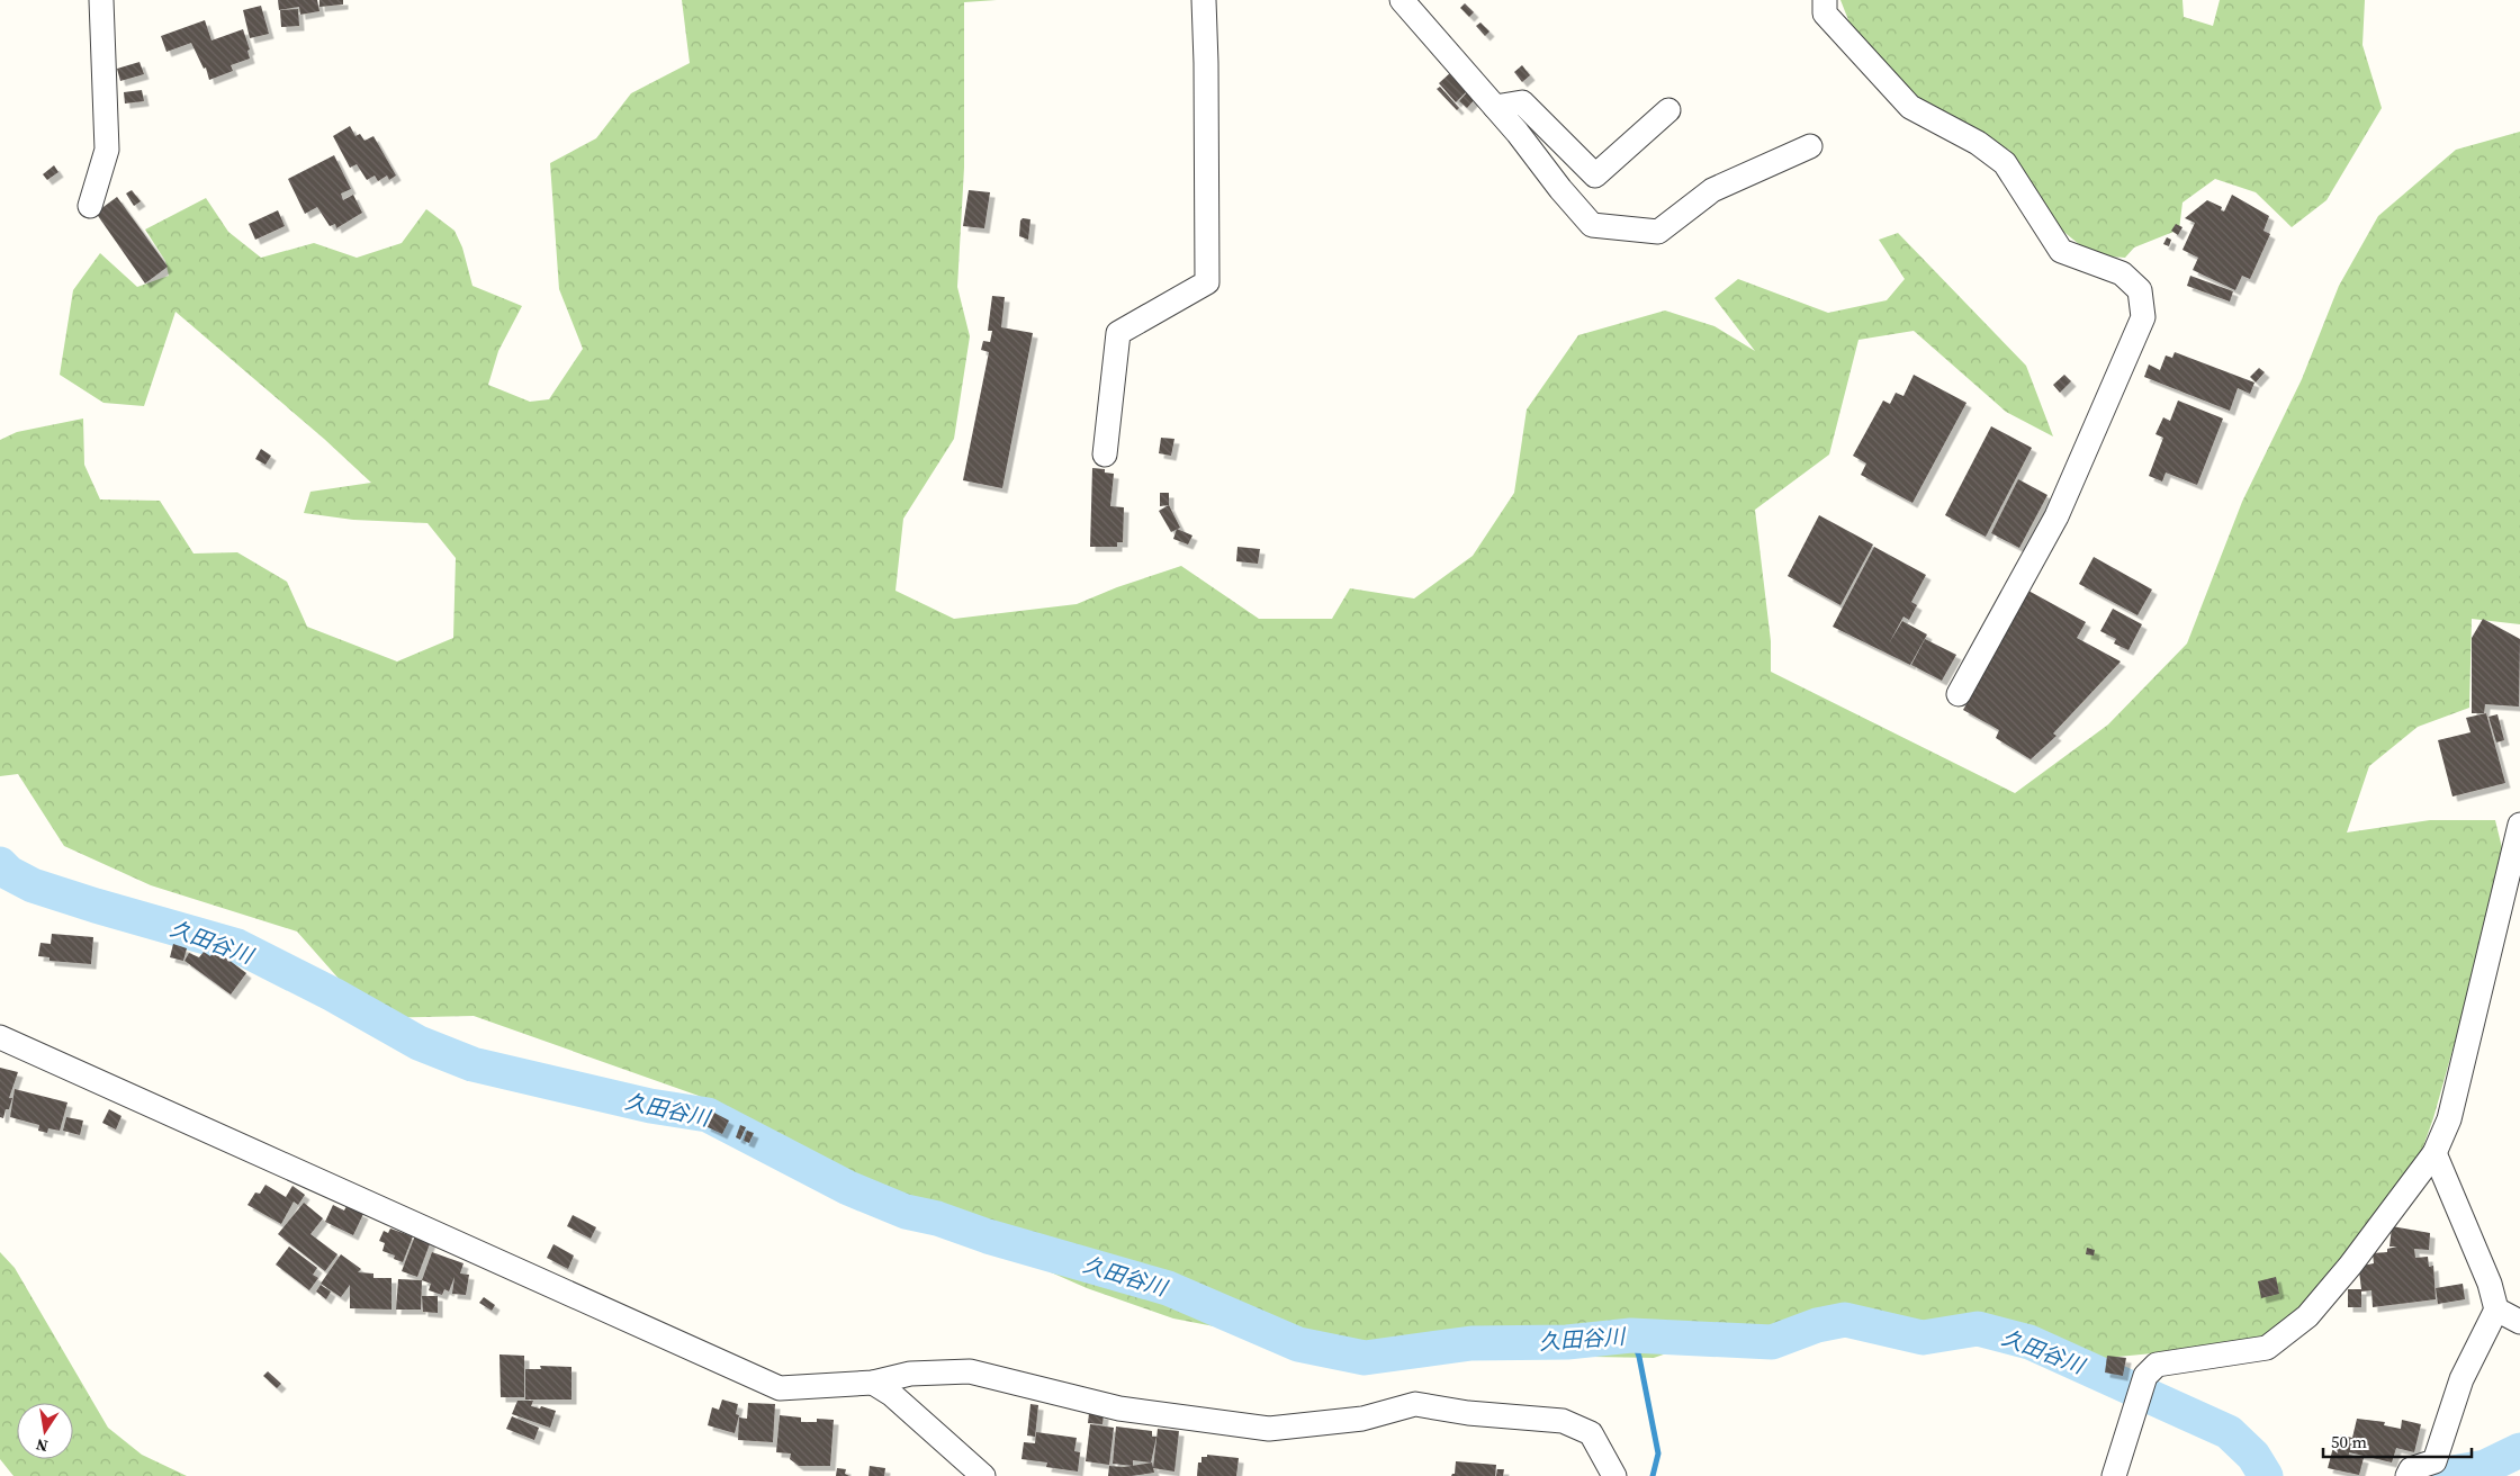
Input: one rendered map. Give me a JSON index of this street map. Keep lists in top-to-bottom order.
{
  "water": ["久田谷川"],
  "scale_bar": "50 m",
  "north": "bottom"
}
